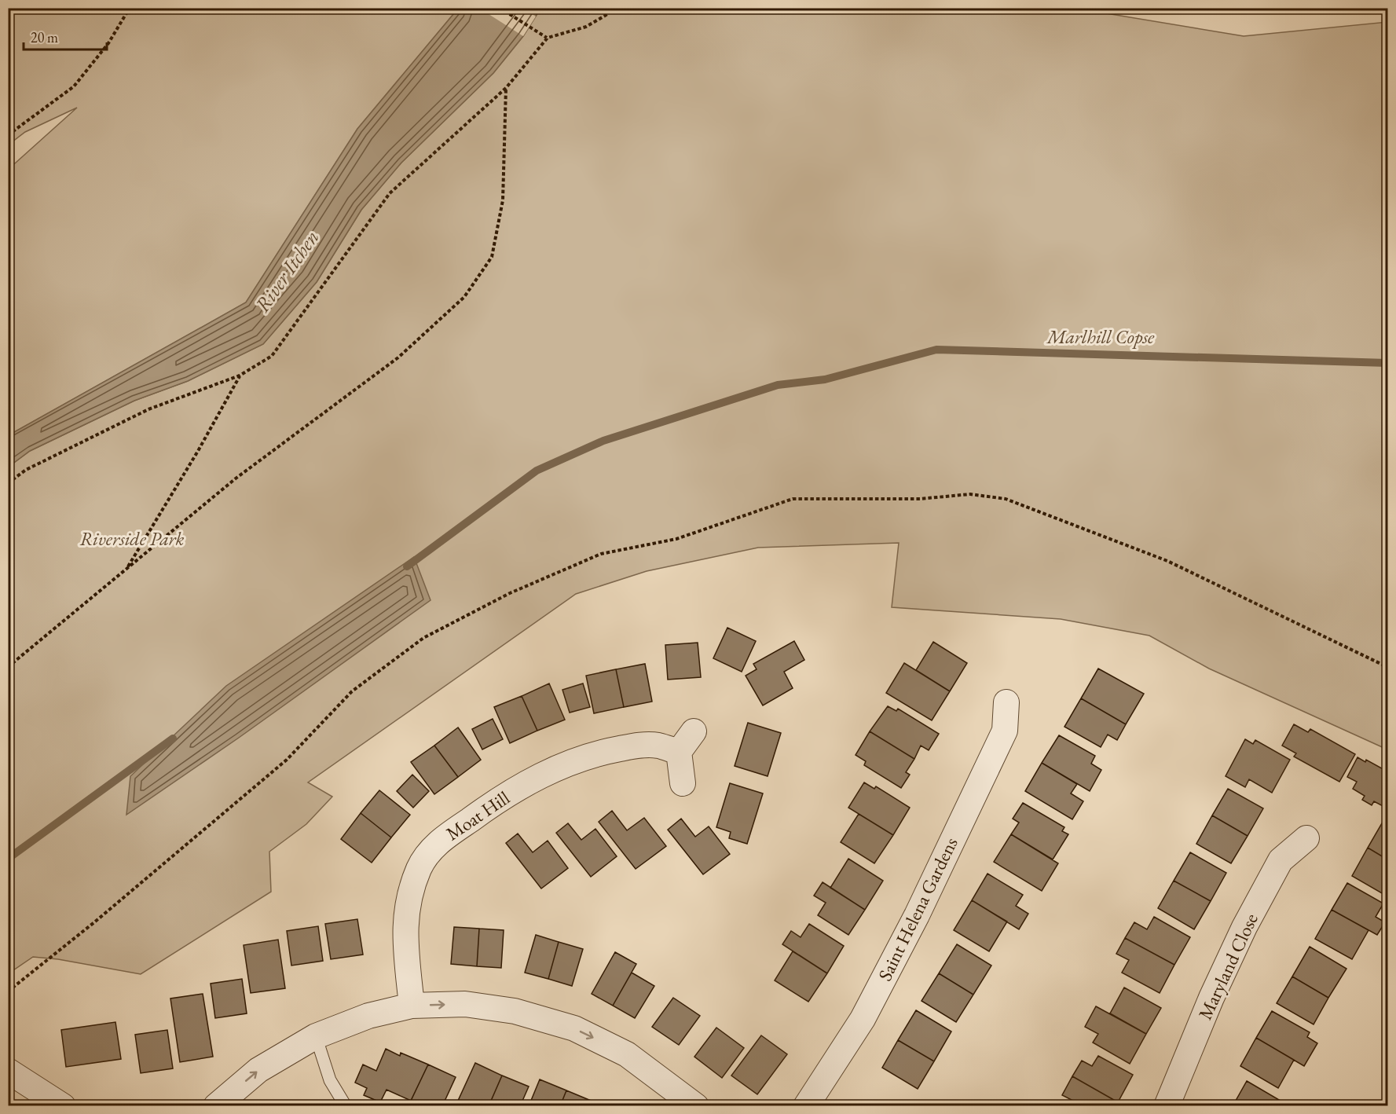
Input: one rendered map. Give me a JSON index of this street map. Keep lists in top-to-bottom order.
{
  "streets": {
    "street": ["Moat Hill", "Saint Helena Gardens", "Maryland Close"]
  },
  "water": ["River Itchen"],
  "parks": ["Marlhill Copse", "Riverside Park"],
  "scale_bar": "20 m"
}
